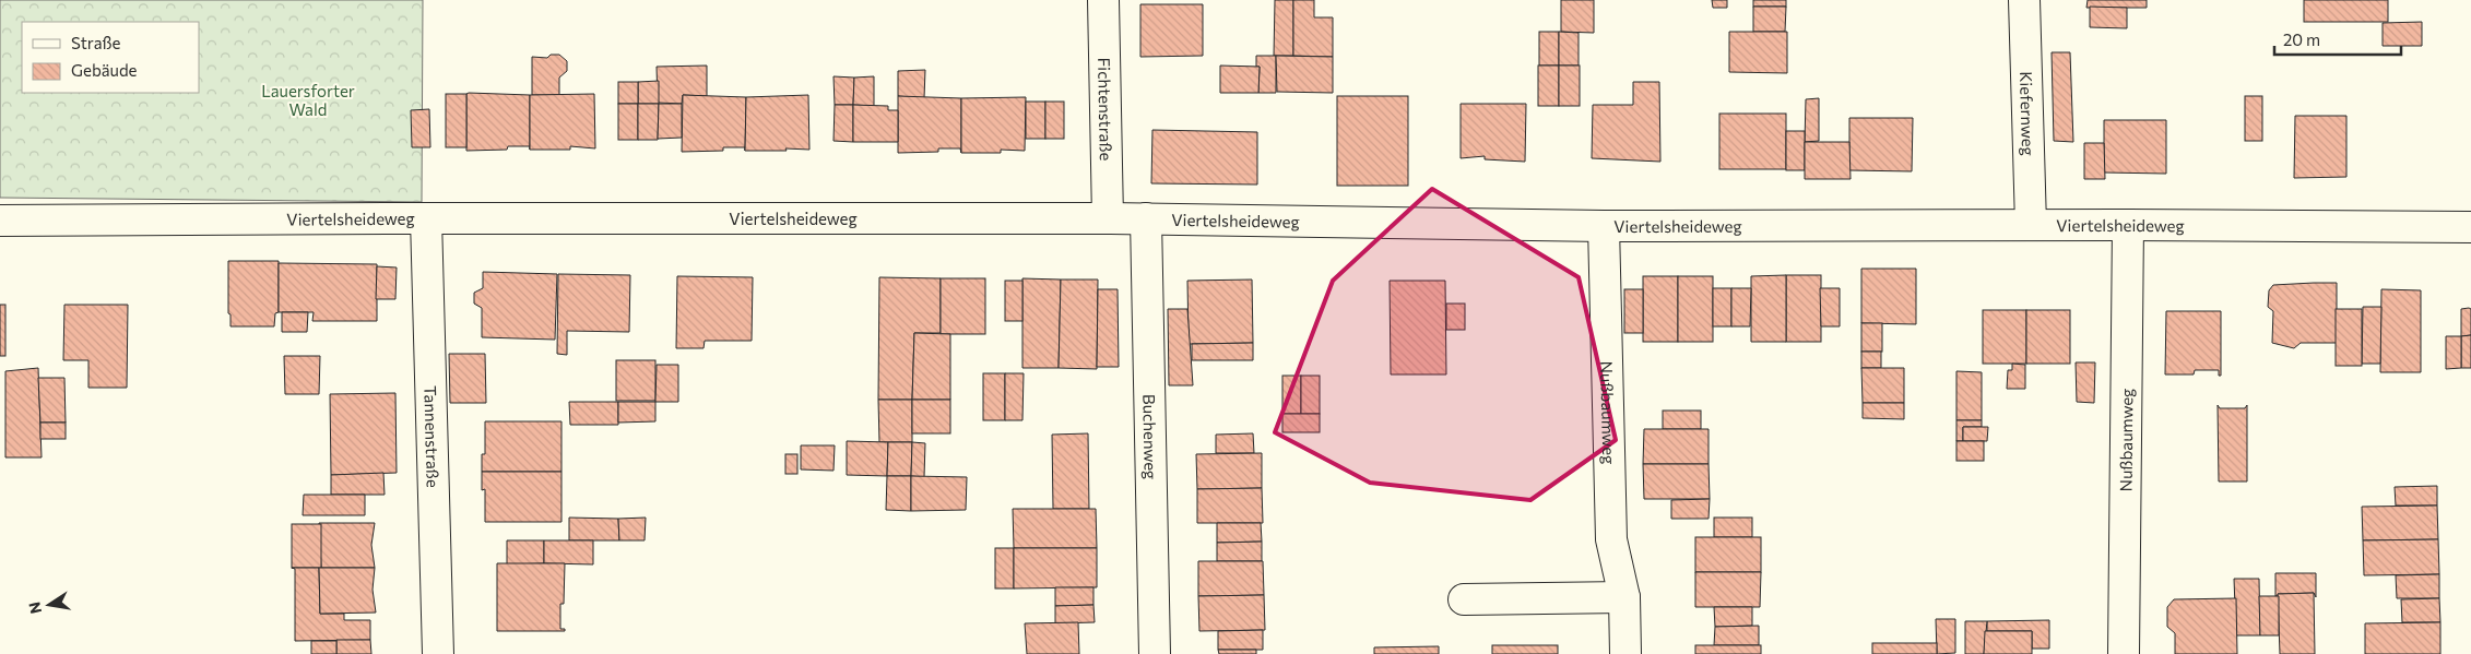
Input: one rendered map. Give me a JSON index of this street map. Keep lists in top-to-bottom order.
{
  "streets": {
    "street": [
      "Fichtenstraße",
      "Kiefernweg",
      "Viertelsheideweg",
      "Nußbaumweg",
      "Tannenstraße",
      "Buchenweg"
    ]
  },
  "crossings": [
    ["Fichtenstraße", "Viertelsheideweg"],
    ["Kiefernweg", "Viertelsheideweg"],
    ["Viertelsheideweg", "Nußbaumweg"],
    ["Viertelsheideweg", "Tannenstraße"],
    ["Viertelsheideweg", "Buchenweg"]
  ],
  "parks": ["Lauersforter Wald"],
  "legend": ["Straße", "Gebäude"],
  "scale_bar": "20 m",
  "north": "left"
}
